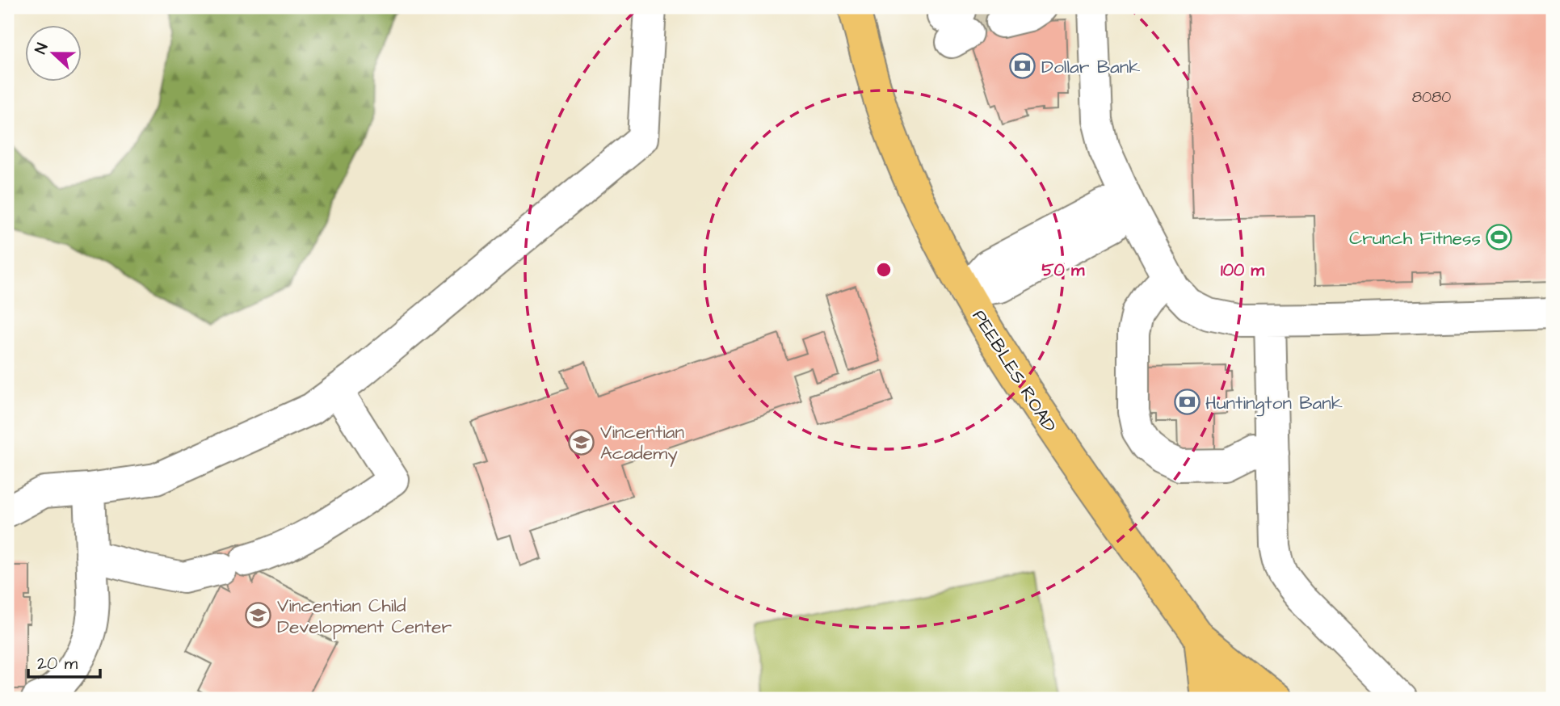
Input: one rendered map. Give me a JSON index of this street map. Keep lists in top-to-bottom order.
{
  "streets": {
    "main road": ["PEEBLES ROAD"]
  },
  "places": {
    "bank": ["Dollar Bank", "Huntington Bank"],
    "sports": ["Crunch Fitness"],
    "school or university": ["Vincentian Academy", "Vincentian Child Development Center"]
  },
  "house_numbers": ["8080"],
  "scale_bar": "20 m",
  "north": "left",
  "rings": ["50 m", "100 m"]
}
